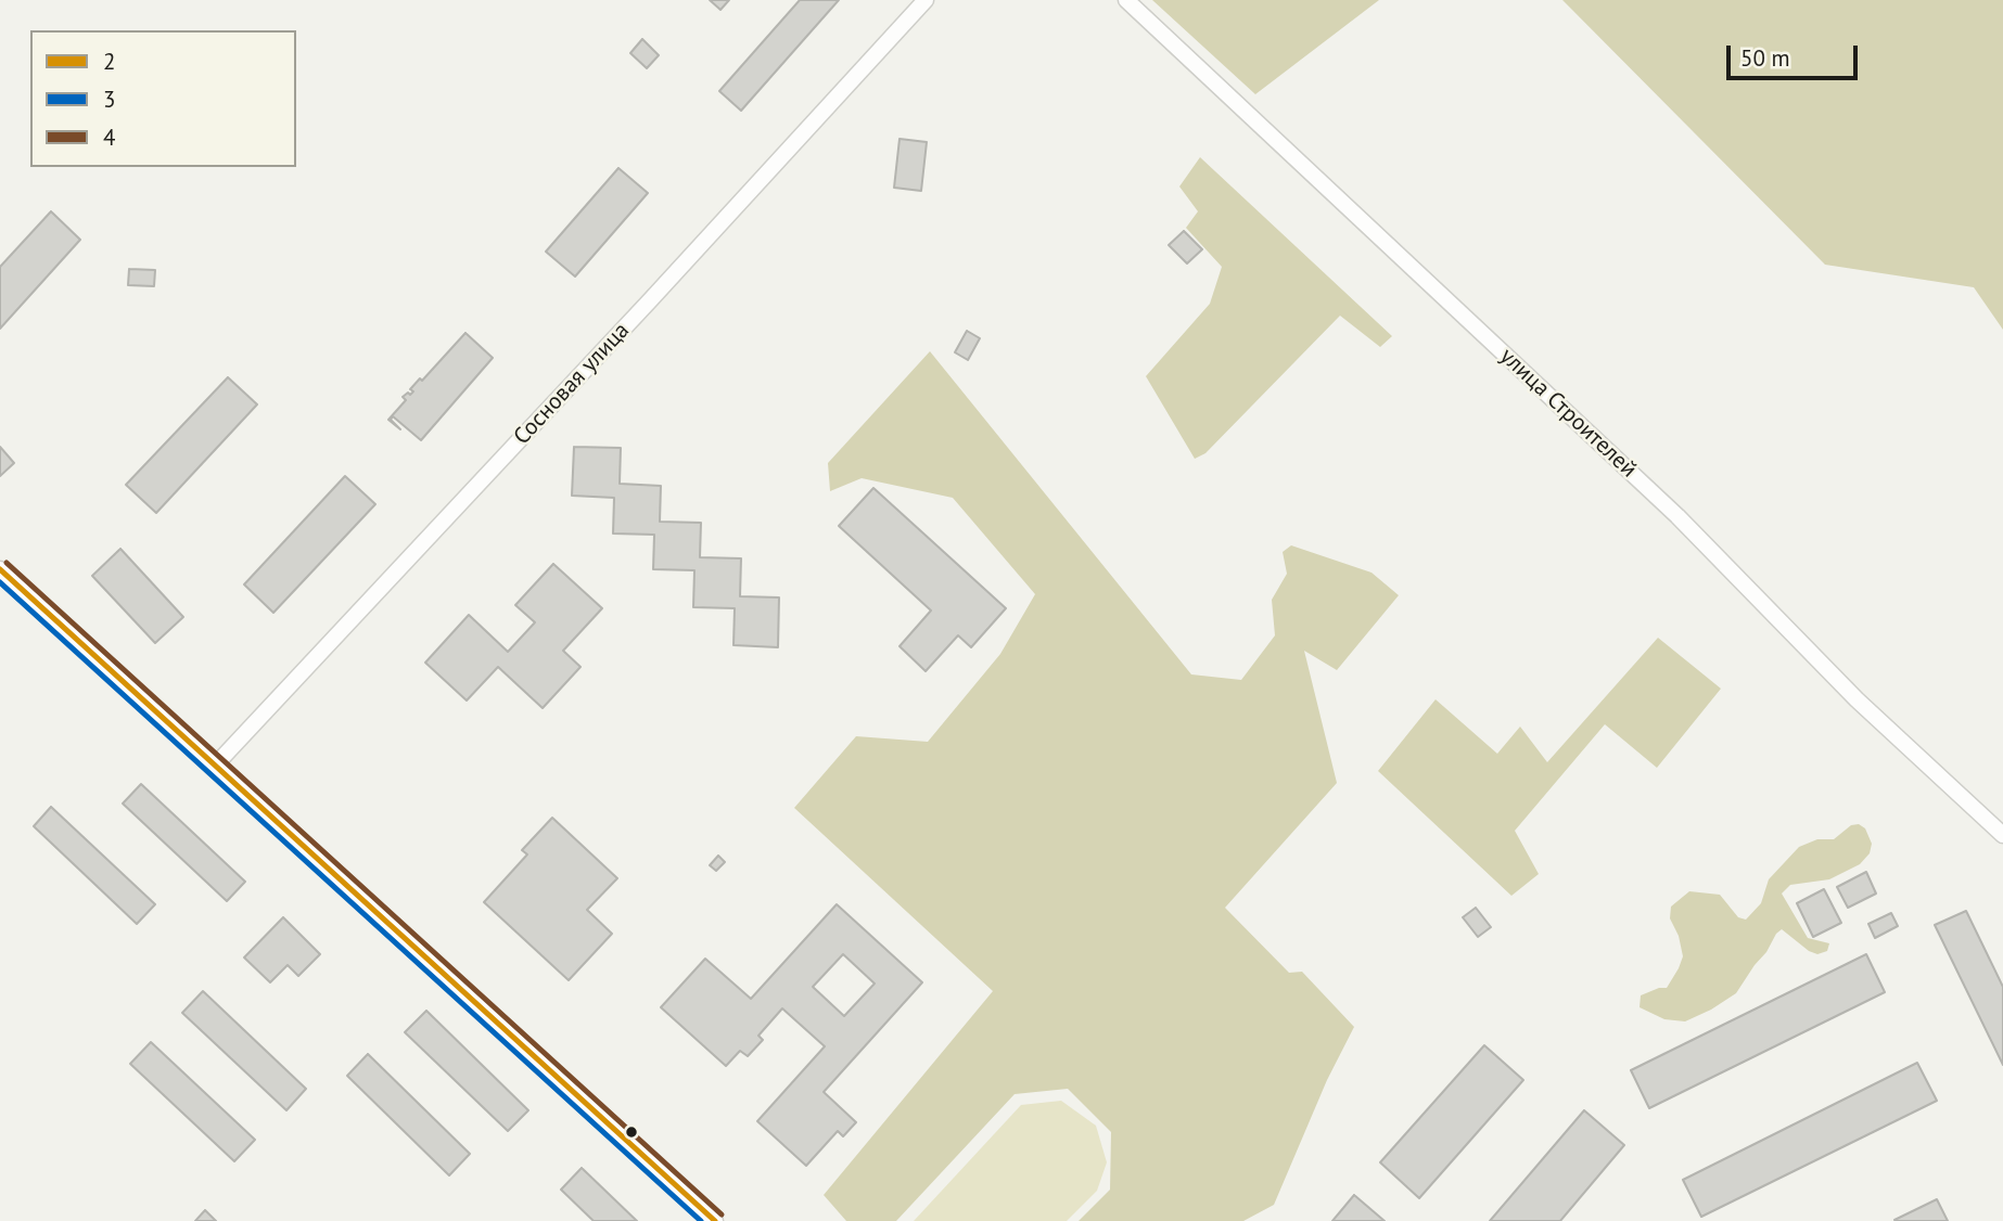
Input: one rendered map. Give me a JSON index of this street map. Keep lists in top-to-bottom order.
{
  "streets": {
    "street": ["Сосновая улица", "улица Строителей"]
  },
  "lines": ["transit line 4", "transit line 2", "transit line 3"],
  "legend": ["2", "3", "4"],
  "scale_bar": "50 m"
}
